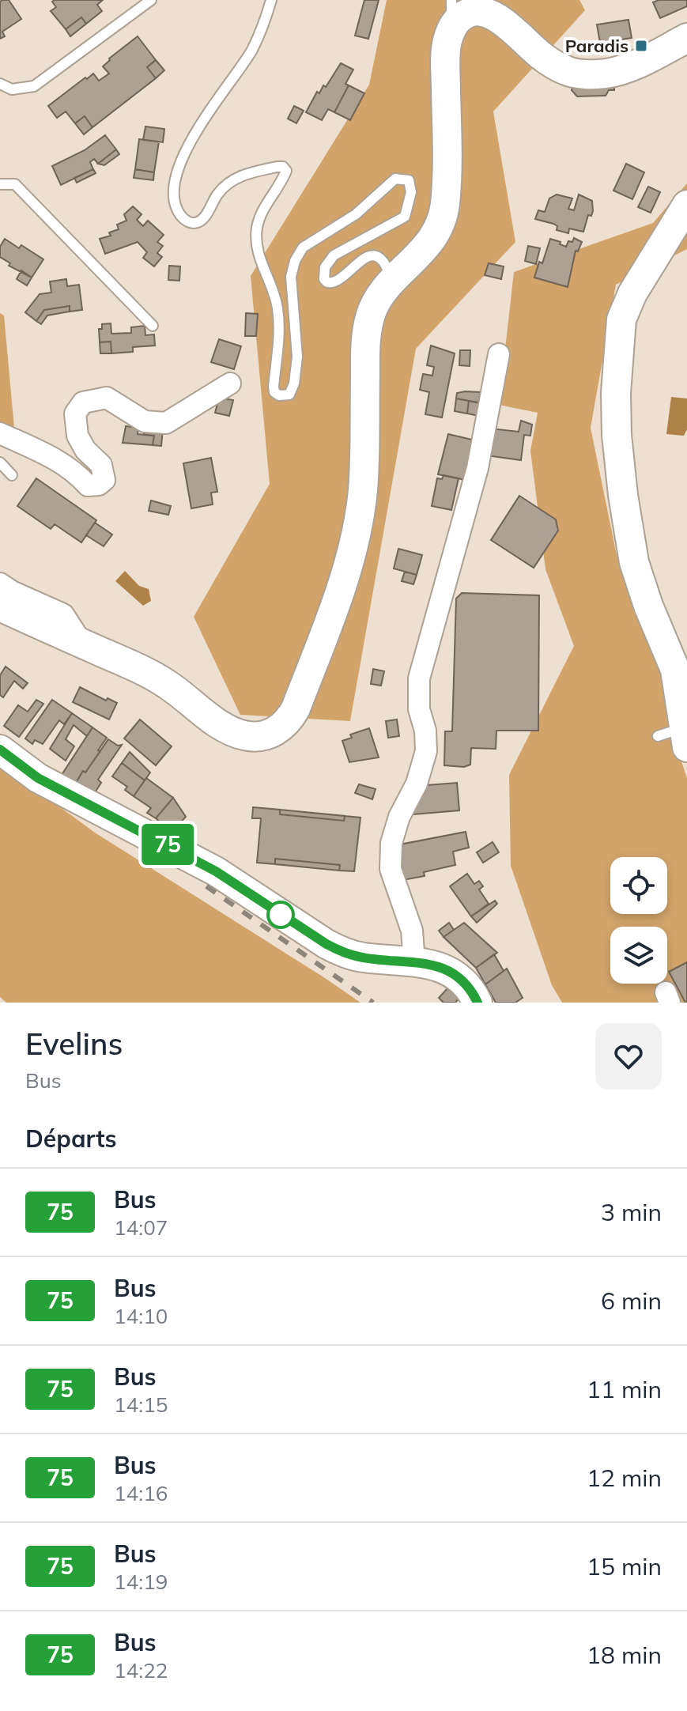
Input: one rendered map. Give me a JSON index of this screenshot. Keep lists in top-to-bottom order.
{
  "places": {
    "transit": ["Paradis"]
  },
  "lines": ["bus line 75"],
  "page": {
    "on_map": "75",
    "heading": [
      ["Evelins", "Bus"],
      "Départs"
    ],
    "list": [
      {
        "mark": "75",
        "name": "Bus",
        "note": "14:07",
        "value": "3 min"
      },
      {
        "mark": "75",
        "name": "Bus",
        "note": "14:10",
        "value": "6 min"
      },
      {
        "mark": "75",
        "name": "Bus",
        "note": "14:15",
        "value": "11 min"
      },
      {
        "mark": "75",
        "name": "Bus",
        "note": "14:16",
        "value": "12 min"
      },
      {
        "mark": "75",
        "name": "Bus",
        "note": "14:19",
        "value": "15 min"
      },
      {
        "mark": "75",
        "name": "Bus",
        "note": "14:22",
        "value": "18 min"
      }
    ]
  }
}
